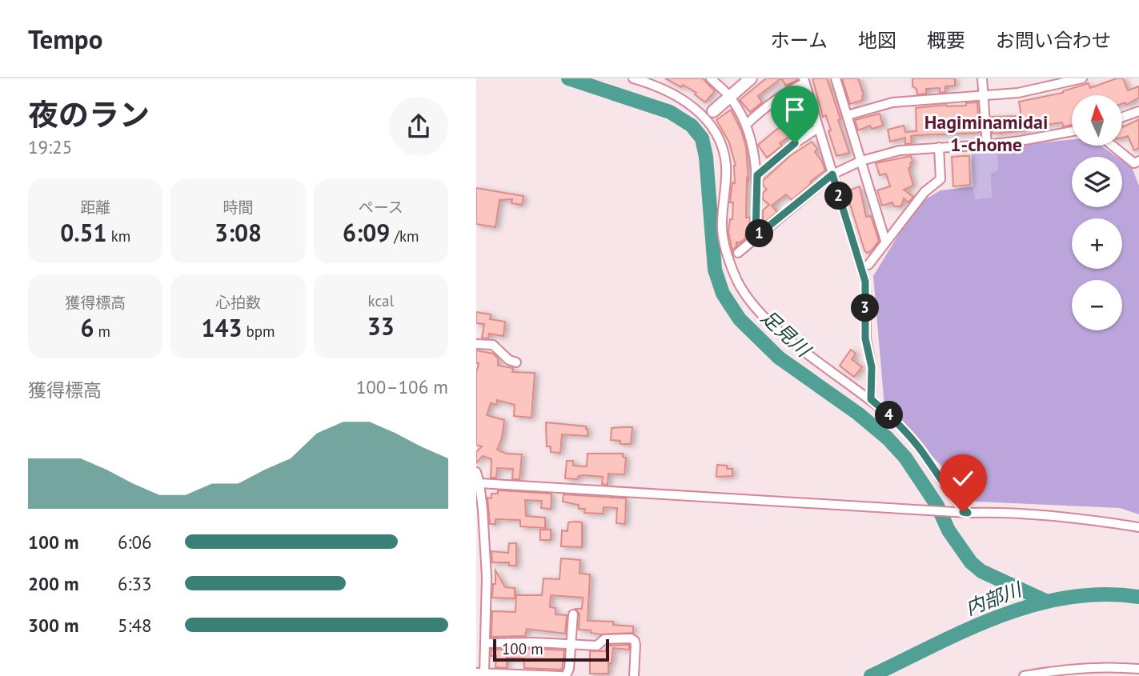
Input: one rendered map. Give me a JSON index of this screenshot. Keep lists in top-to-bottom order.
{
  "districts": ["Hagiminamidai 1-chome"],
  "water": ["足見川", "内部川"],
  "scale_bar": "100 m",
  "north": "top",
  "page": {
    "header": "Tempo",
    "nav": [
      "ホーム",
      "地図",
      "概要",
      "お問い合わせ"
    ],
    "heading": ["夜のラン", "19:25"],
    "map_buttons": ["+", "−"],
    "stats": [
      ["距離", "0.51 km"],
      ["時間", "3:08"],
      ["ペース", "6:09 /km"],
      ["獲得標高", "6 m"],
      ["心拍数", "143 bpm"],
      ["kcal", "33"]
    ],
    "pins": [
      "2",
      "1",
      "3",
      "4"
    ],
    "chart": ["獲得標高", "100–106 m"],
    "list": [
      {
        "name": "100 m",
        "note": "6:06"
      },
      {
        "name": "200 m",
        "note": "6:33"
      },
      {
        "name": "300 m",
        "note": "5:48"
      }
    ],
    "scale": "100 m"
  }
}
